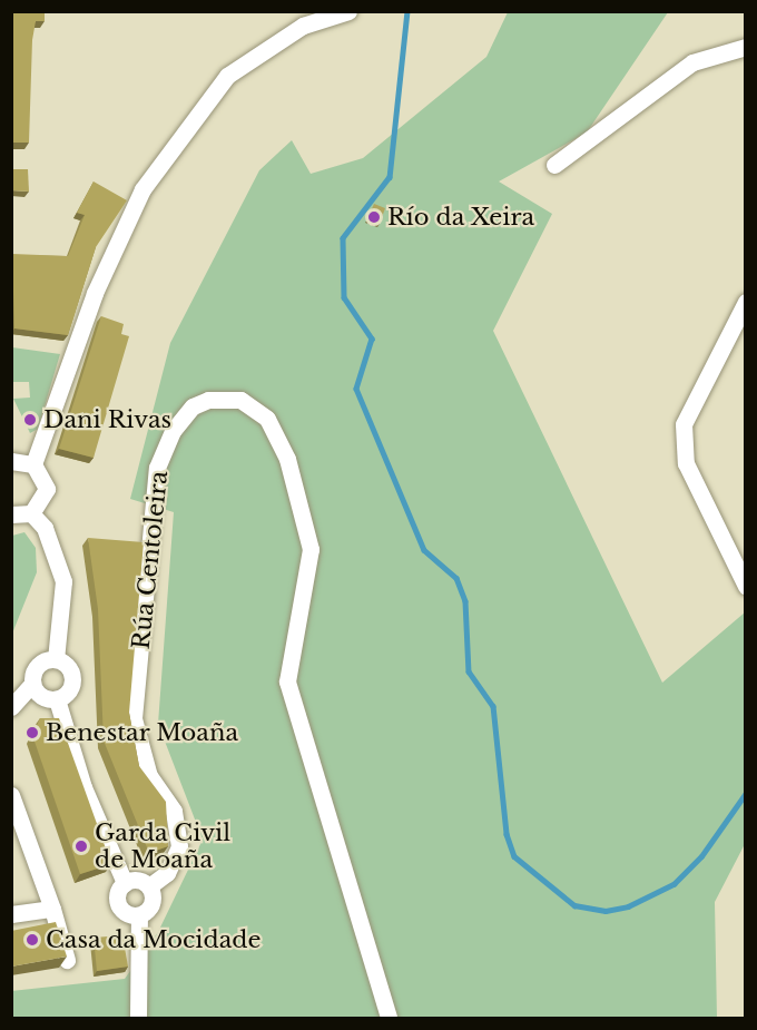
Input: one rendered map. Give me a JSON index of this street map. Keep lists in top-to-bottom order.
{
  "streets": {
    "street": ["Rúa Centoleira"]
  },
  "places": [
    "Río da Xeira",
    "Dani Rivas",
    "Benestar Moaña",
    "Garda Civil de Moaña",
    "Casa da Mocidade"
  ]
}
